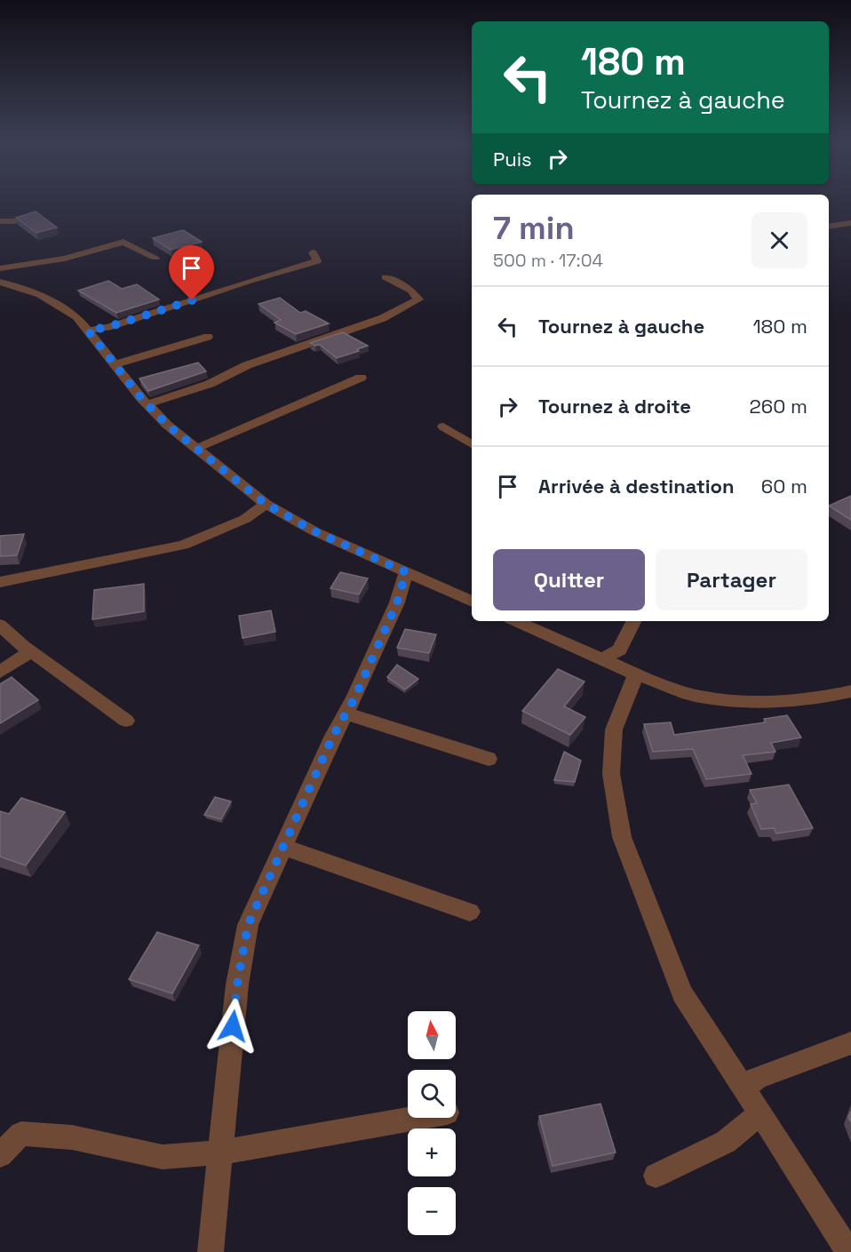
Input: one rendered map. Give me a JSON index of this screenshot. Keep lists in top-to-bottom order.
{
  "north": "top",
  "page": {
    "turn": ["180 m", "Tournez à gauche"],
    "then": "Puis",
    "heading": ["7 min", "500 m · 17:04"],
    "list": [
      {
        "name": "Tournez à gauche",
        "value": "180 m"
      },
      {
        "name": "Tournez à droite",
        "value": "260 m"
      },
      {
        "name": "Arrivée à destination",
        "value": "60 m"
      }
    ],
    "buttons": ["Quitter", "Partager"],
    "map_buttons": ["+", "−"]
  }
}
